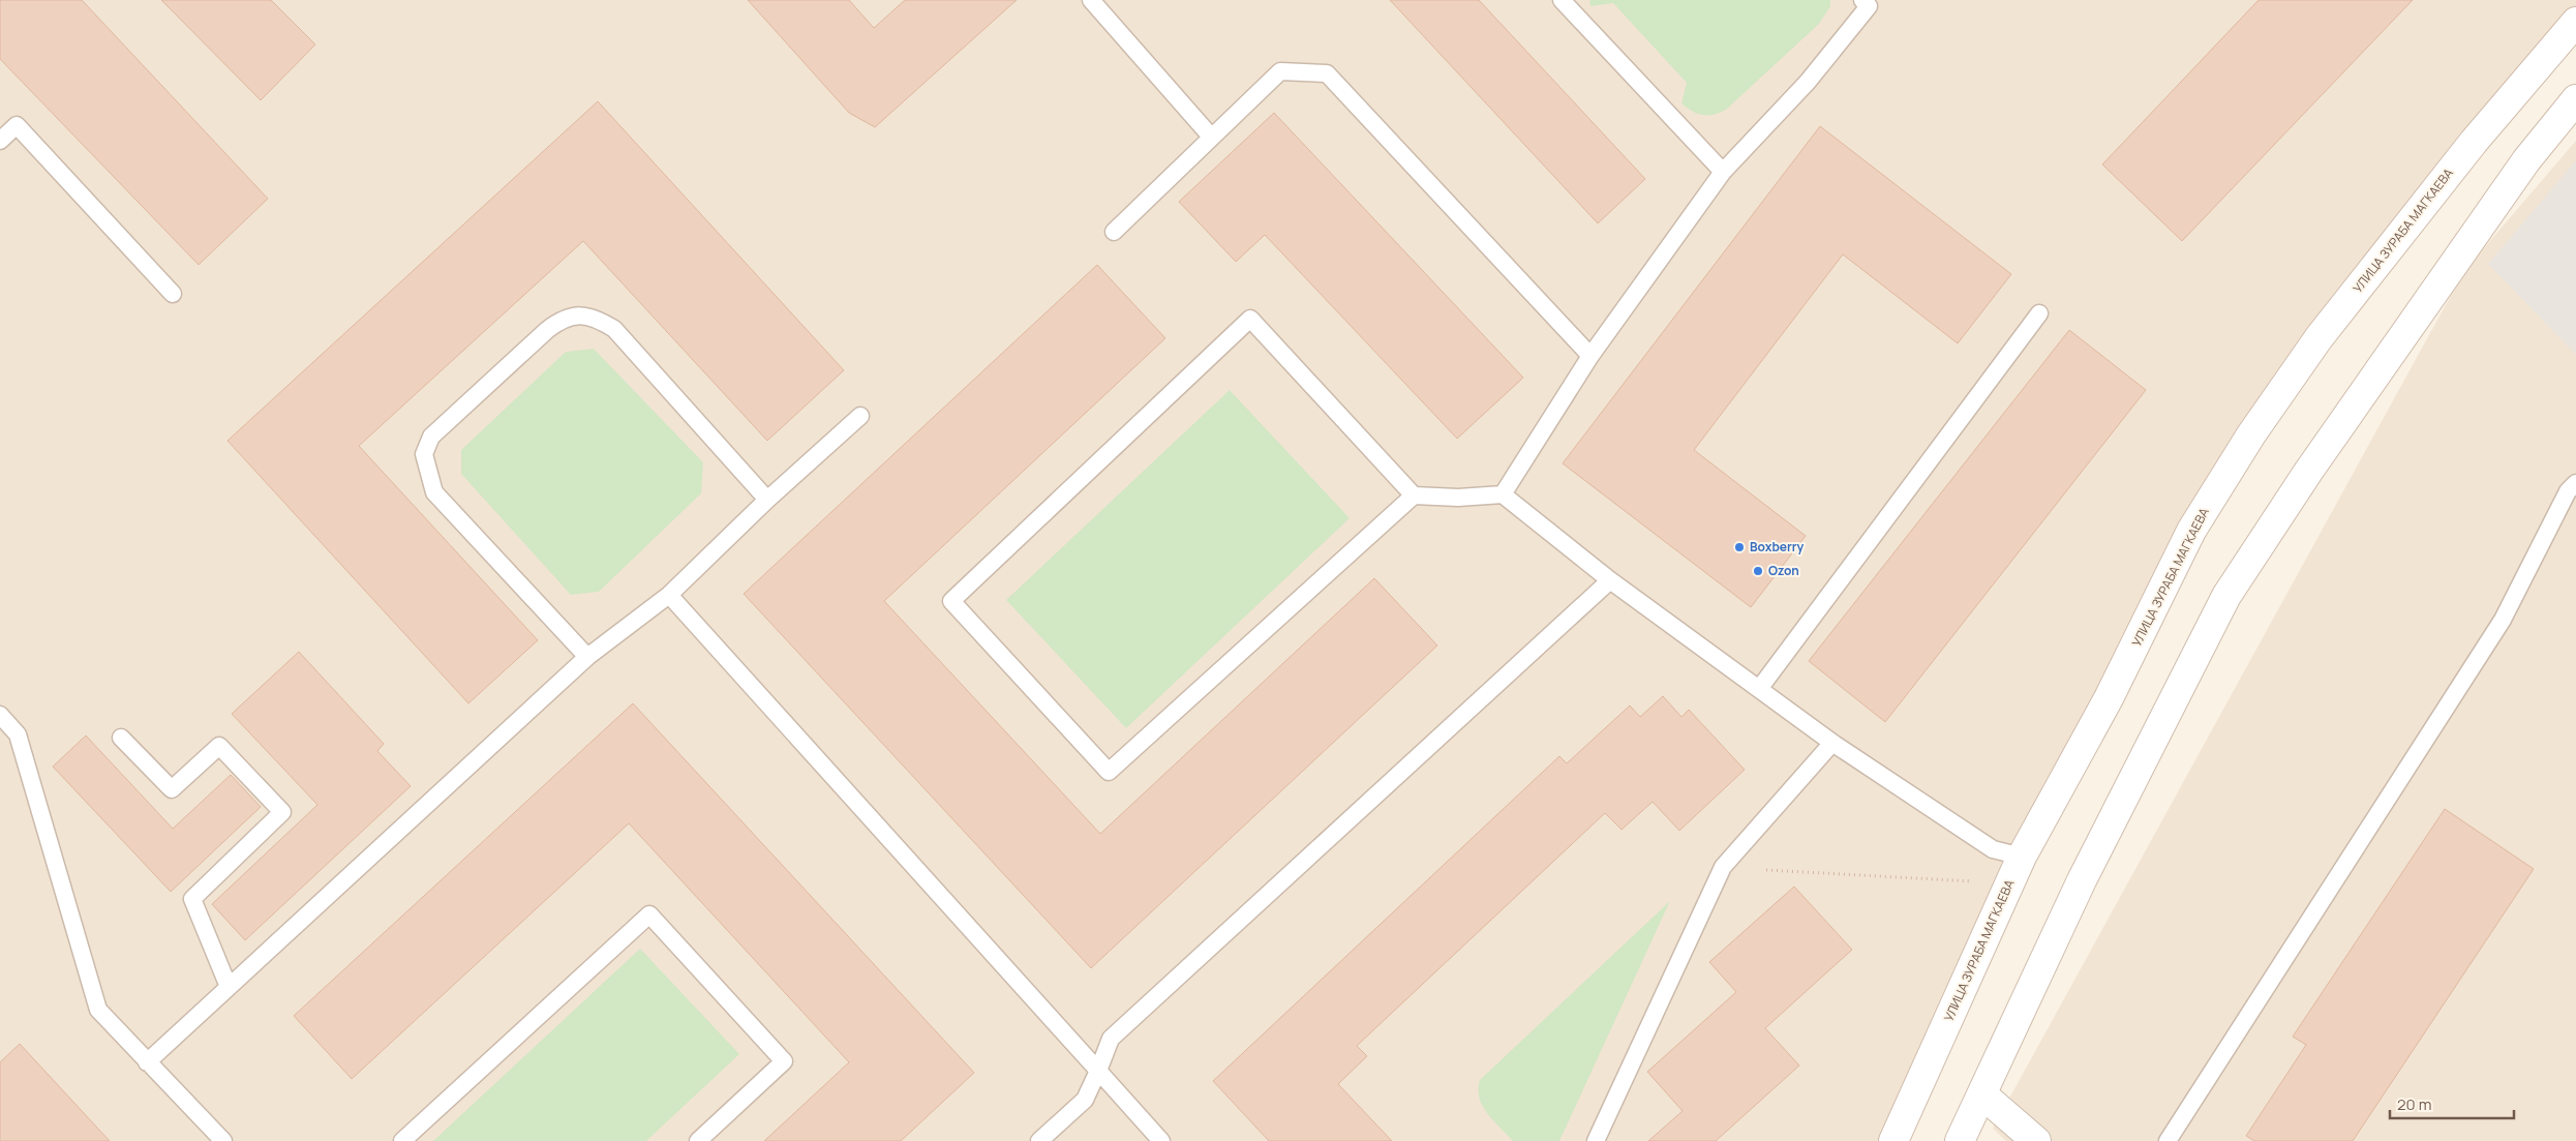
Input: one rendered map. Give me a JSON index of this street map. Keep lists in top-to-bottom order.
{
  "streets": {
    "main road": ["УЛИЦА ЗУРАБА МАГКАЕВА"]
  },
  "places": ["Boxberry", "Ozon"],
  "scale_bar": "20 m"
}
